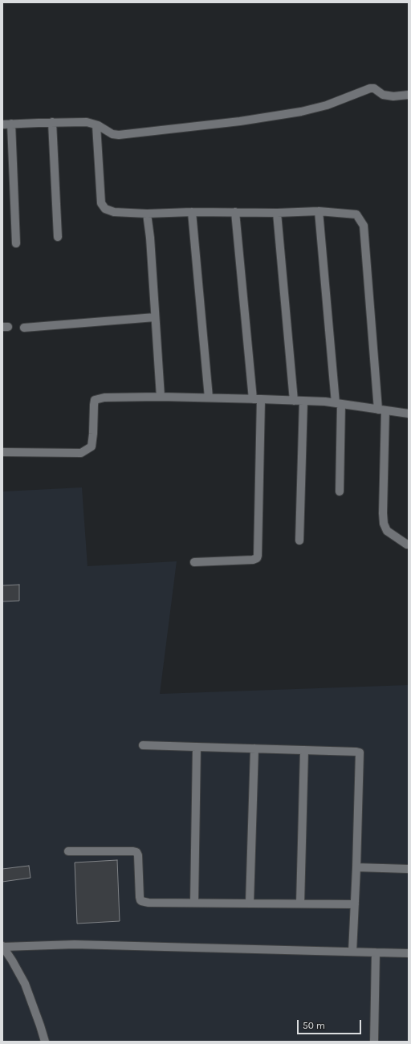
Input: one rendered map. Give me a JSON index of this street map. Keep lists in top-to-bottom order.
{
  "scale_bar": "50 m"
}
